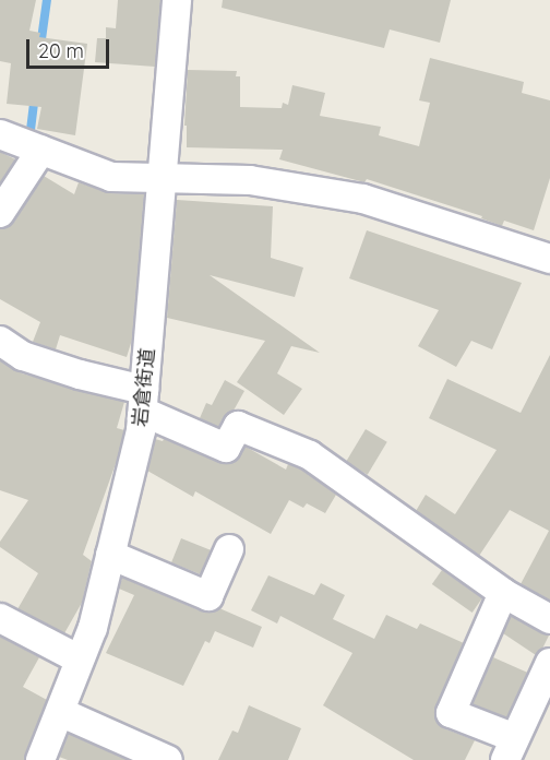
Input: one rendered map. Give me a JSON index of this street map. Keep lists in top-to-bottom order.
{
  "streets": {
    "street": ["岩倉街道"]
  },
  "scale_bar": "20 m"
}
